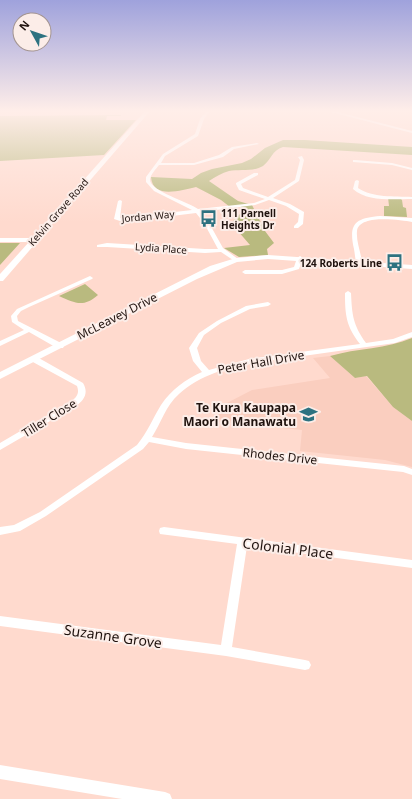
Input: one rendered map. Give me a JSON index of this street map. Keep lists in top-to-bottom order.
{
  "streets": {
    "main road": ["McLeavey Drive"],
    "street": [
      "Kelvin Grove Road",
      "Jordan Way",
      "Lydia Place",
      "Peter Hall Drive",
      "Tiller Close",
      "Rhodes Drive",
      "Colonial Place",
      "Suzanne Grove"
    ]
  },
  "crossings": [
    ["McLeavey Drive", "Tiller Close"],
    ["Peter Hall Drive", "Rhodes Drive"]
  ],
  "places": {
    "bus stop": ["111 Parnell Heights Dr", "124 Roberts Line"],
    "school or university": ["Te Kura Kaupapa Maori o Manawatu"]
  },
  "north": "top left"
}
